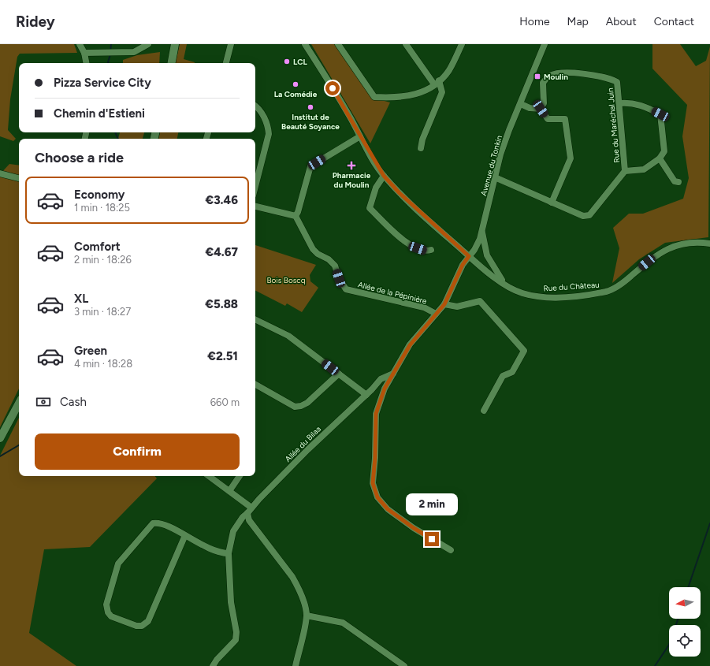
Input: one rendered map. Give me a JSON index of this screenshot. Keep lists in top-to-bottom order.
{
  "streets": {
    "street": [
      "Rue du Maréchal Juin",
      "Avenue du Tonkin",
      "Rue du Château",
      "Allée de la Pépinière",
      "Allée du Bilaa"
    ]
  },
  "crossings": [
    ["Rue du Maréchal Juin", "Avenue du Tonkin"],
    ["Avenue du Tonkin", "Rue du Château"],
    ["Avenue du Tonkin", "Allée de la Pépinière"],
    ["Avenue du Tonkin", "Allée du Bilaa"]
  ],
  "parks": ["Bois Boscq"],
  "places": {
    "other": ["LCL", "La Comédie", "Institut de Beauté Soyance"],
    "transit": ["Moulin"],
    "health": ["Pharmacie du Moulin"]
  },
  "north": "left",
  "page": {
    "header": "Ridey",
    "nav": [
      "Home",
      "Map",
      "About",
      "Contact"
    ],
    "banner": ["Pizza Service City", "Chemin d'Estieni"],
    "heading": "Choose a ride",
    "list": [
      {
        "name": "Economy",
        "note": "1 min · 18:25",
        "value": "€3.46"
      },
      {
        "name": "Comfort",
        "note": "2 min · 18:26",
        "value": "€4.67"
      },
      {
        "name": "XL",
        "note": "3 min · 18:27",
        "value": "€5.88"
      },
      {
        "name": "Green",
        "note": "4 min · 18:28",
        "value": "€2.51"
      }
    ],
    "pay": ["Cash", "660 m"],
    "buttons": "Confirm",
    "bubble": "2 min"
  }
}
